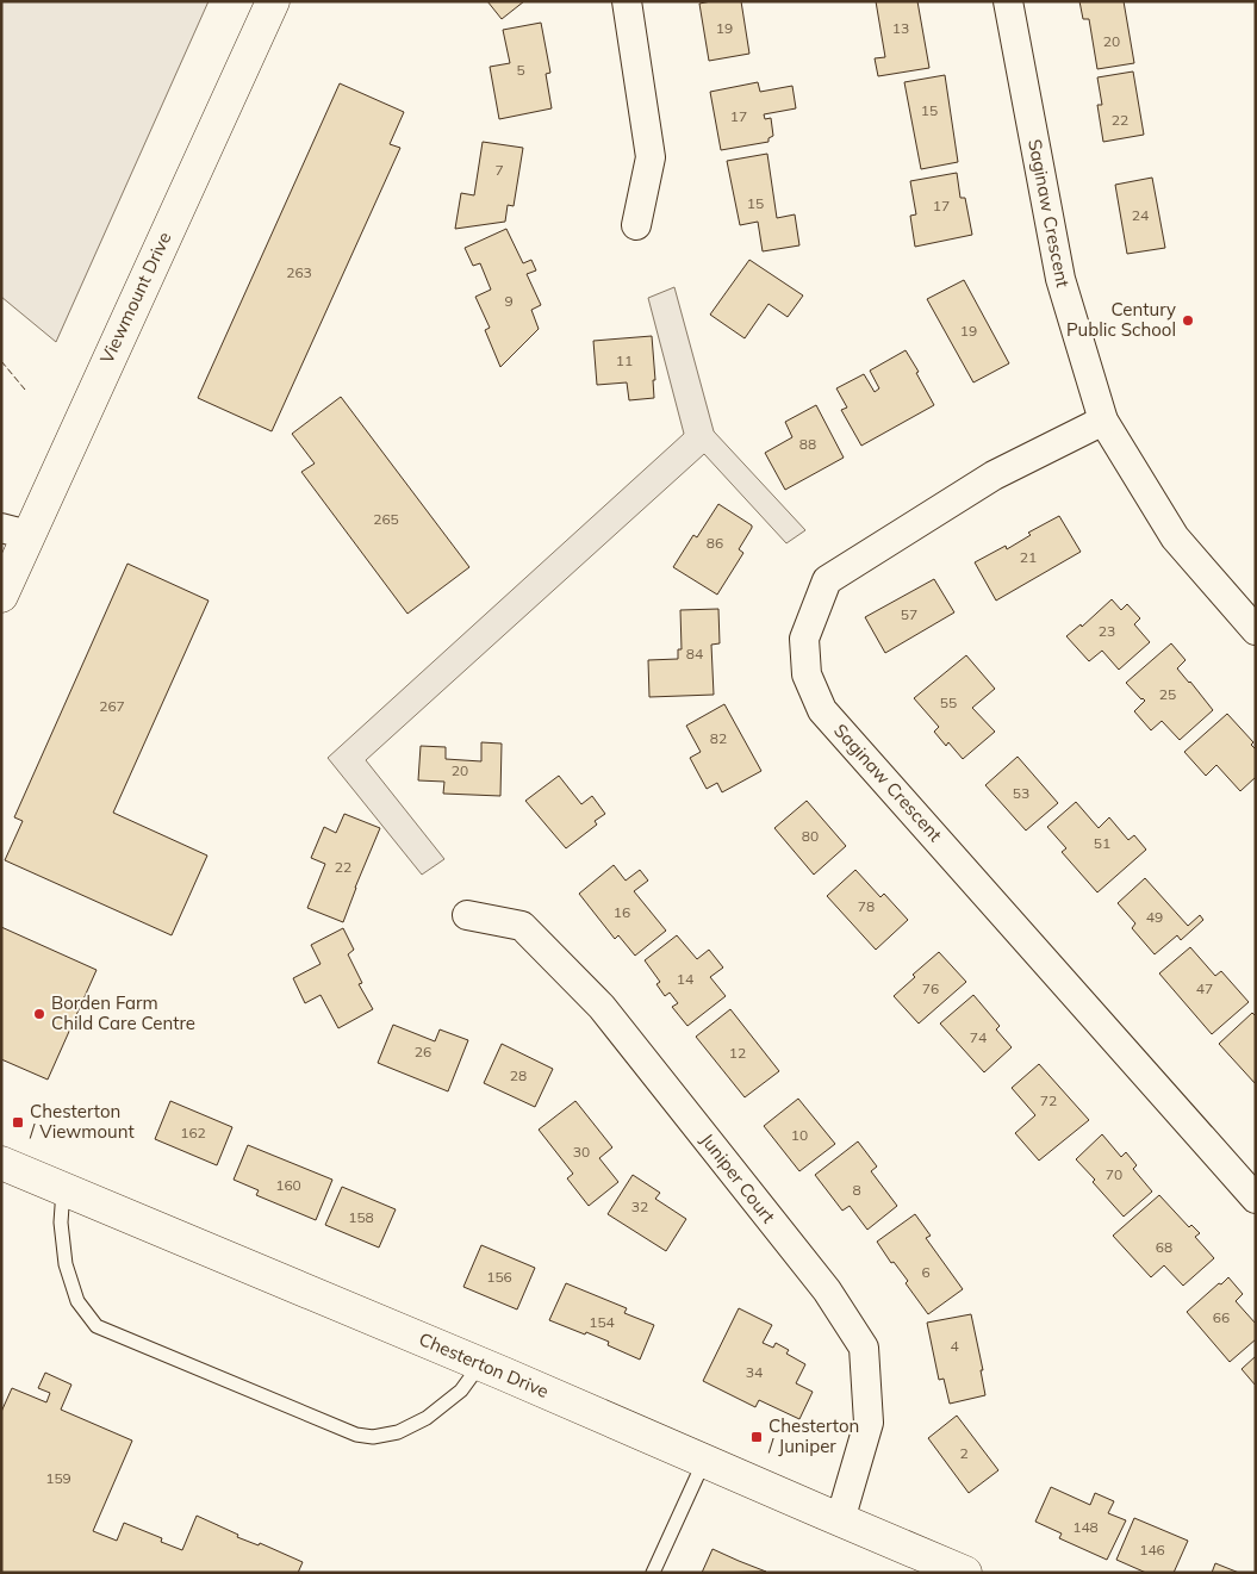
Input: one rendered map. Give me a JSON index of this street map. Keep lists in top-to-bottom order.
{
  "streets": {
    "street": [
      "Saginaw Crescent",
      "Viewmount Drive",
      "Juniper Court",
      "Chesterton Drive"
    ]
  },
  "crossings": [
    ["Juniper Court", "Chesterton Drive"]
  ],
  "places": {
    "other": ["Century Public School", "Borden Farm Child Care Centre"],
    "transit": ["Chesterton / Viewmount", "Chesterton / Juniper"]
  },
  "house_numbers": [
    "19",
    "13",
    "20",
    "5",
    "15",
    "17",
    "22",
    "7",
    "15",
    "17",
    "24",
    "263",
    "9",
    "19",
    "11",
    "88",
    "265",
    "86",
    "21",
    "57",
    "23",
    "84",
    "25",
    "55",
    "267",
    "82",
    "20",
    "53",
    "80",
    "51",
    "22",
    "78",
    "16",
    "49",
    "14",
    "76",
    "47",
    "74",
    "26",
    "12",
    "28",
    "72",
    "162",
    "10",
    "30",
    "70",
    "160",
    "8",
    "32",
    "158",
    "68",
    "6",
    "156",
    "66",
    "154",
    "4",
    "34",
    "2",
    "159",
    "148",
    "146"
  ]
}
